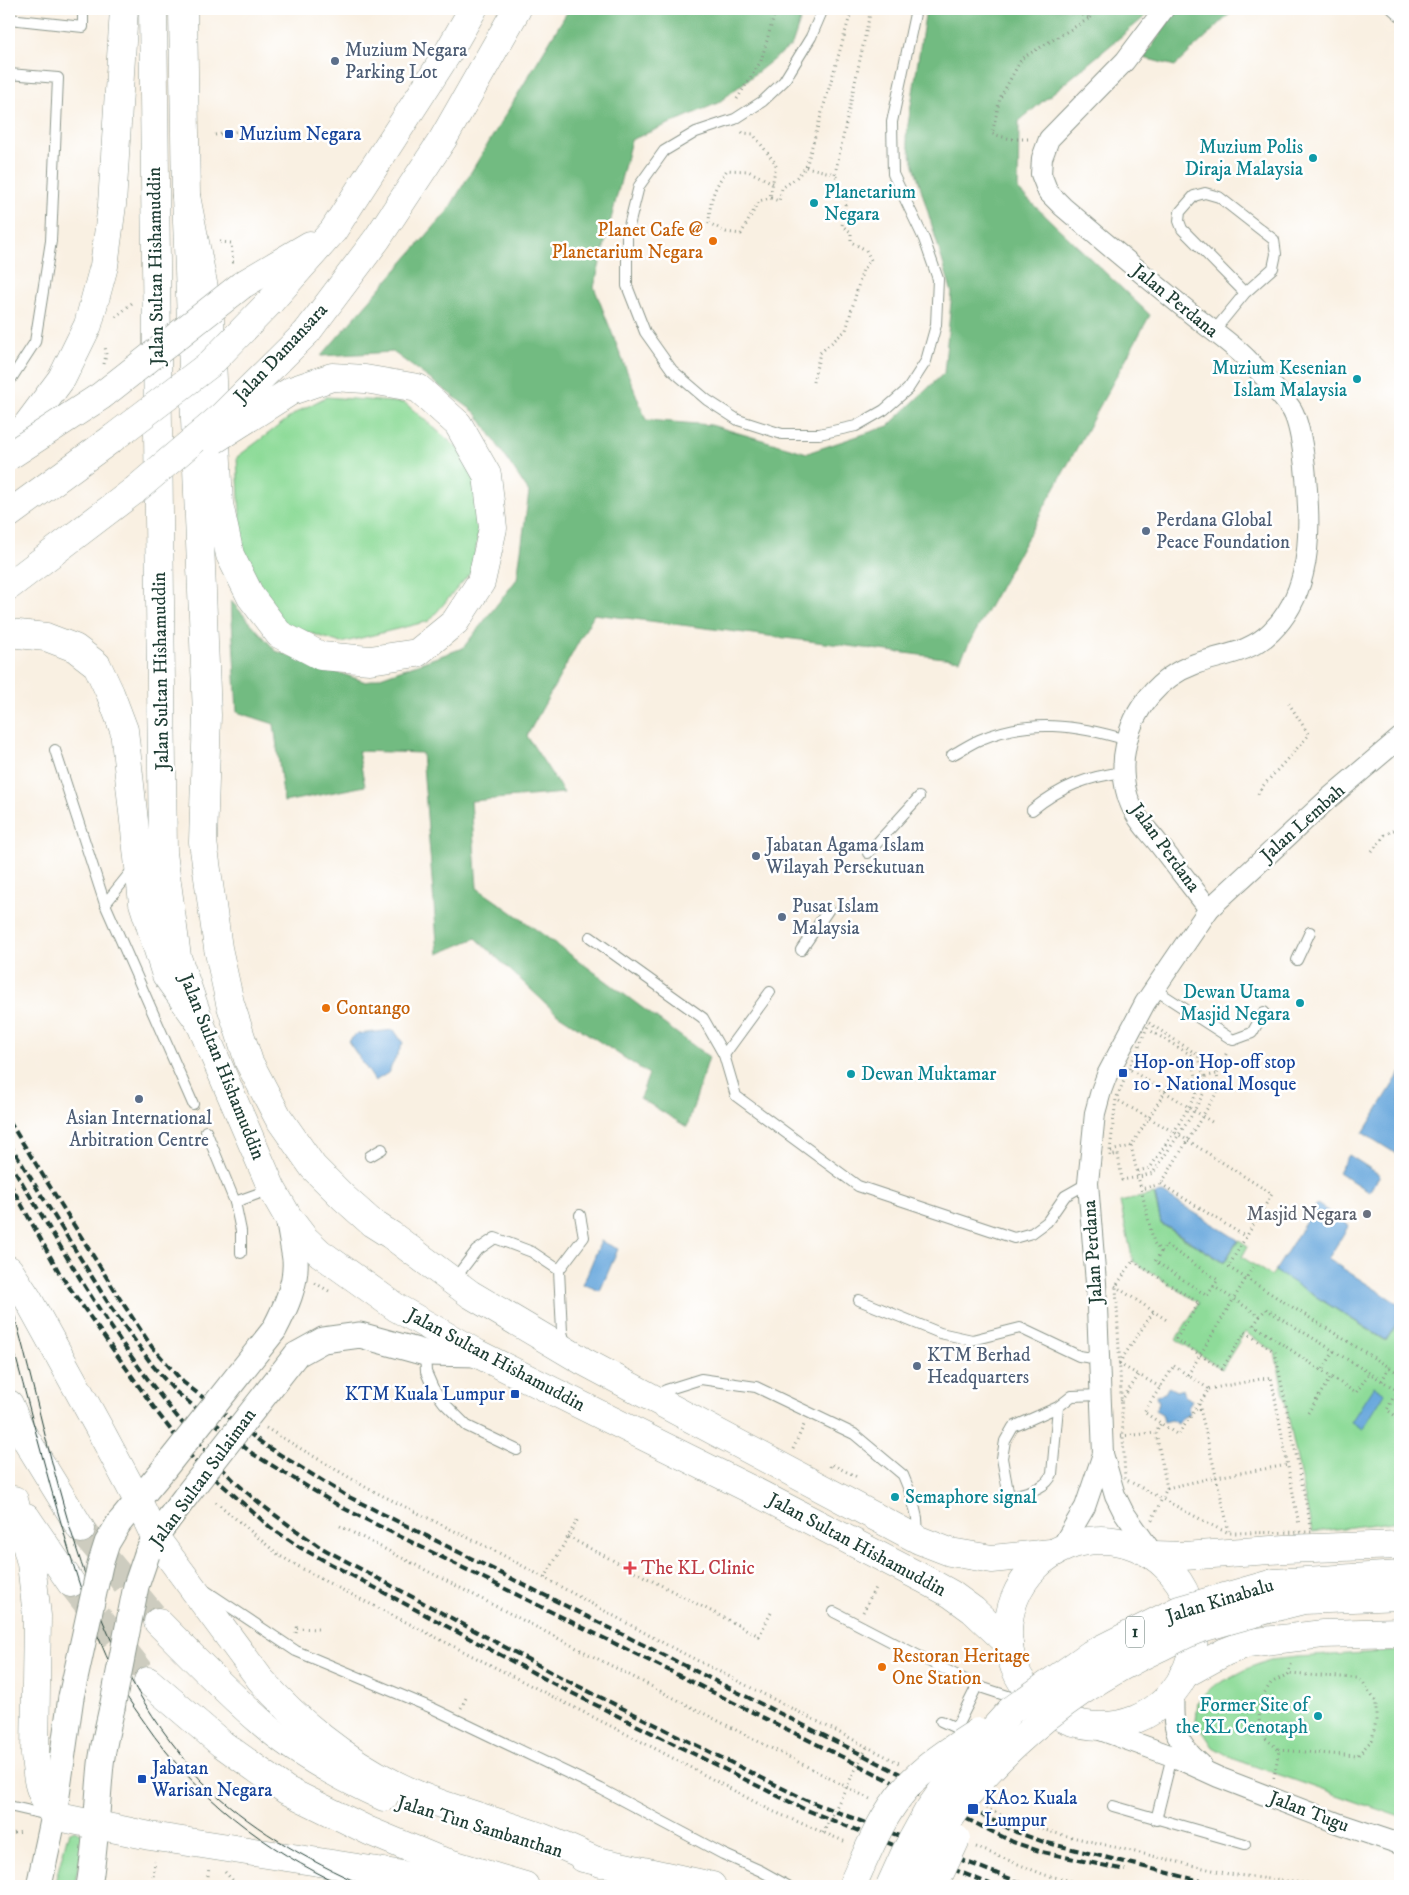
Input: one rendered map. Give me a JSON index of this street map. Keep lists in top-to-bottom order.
{
  "streets": {
    "main road": [
      "Jalan Sultan Hishamuddin",
      "Jalan Damansara",
      "Jalan Kinabalu",
      "1",
      "Jalan Tun Sambanthan"
    ],
    "street": [
      "Jalan Perdana",
      "Jalan Lembah",
      "Jalan Sultan Sulaiman",
      "Jalan Tugu"
    ]
  },
  "crossings": [
    ["Jalan Sultan Hishamuddin", "Jalan Perdana"],
    ["Jalan Sultan Hishamuddin", "Jalan Sultan Sulaiman"],
    ["Jalan Perdana", "Jalan Lembah"]
  ],
  "places": {
    "other": [
      "Muzium Negara Parking Lot",
      "Muzium Polis Diraja Malaysia",
      "Planetarium Negara",
      "Planet Cafe @ Planetarium Negara",
      "Muzium Kesenian Islam Malaysia",
      "Perdana Global Peace Foundation",
      "Jabatan Agama Islam Wilayah Persekutuan",
      "Pusat Islam Malaysia",
      "Dewan Utama Masjid Negara",
      "Contango",
      "Dewan Muktamar",
      "Asian International Arbitration Centre",
      "Masjid Negara",
      "KTM Berhad Headquarters",
      "Semaphore signal",
      "Restoran Heritage One Station",
      "Former Site of the KL Cenotaph"
    ],
    "transit": [
      "Muzium Negara",
      "Hop-on Hop-off stop 10 - National Mosque",
      "KTM Kuala Lumpur",
      "Jabatan Warisan Negara",
      "KA02 Kuala Lumpur"
    ],
    "health": ["The KL Clinic"]
  }
}
